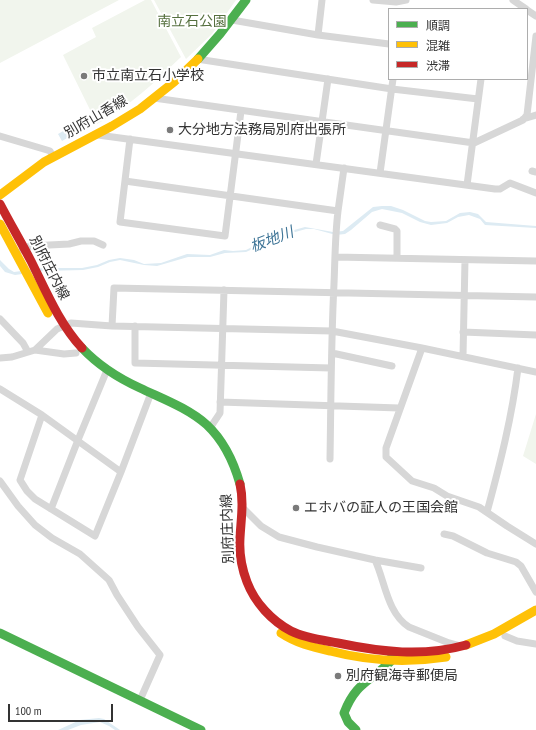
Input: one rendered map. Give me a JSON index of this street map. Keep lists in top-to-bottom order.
{
  "streets": {
    "main road": ["別府山香線", "別府庄内線"]
  },
  "water": ["板地川"],
  "parks": ["南立石公園"],
  "places": [
    "市立南立石小学校",
    "大分地方法務局別府出張所",
    "エホバの証人の王国会館",
    "別府観海寺郵便局"
  ],
  "legend": ["順調", "混雑", "渋滞"],
  "scale_bar": "100 m"
}
